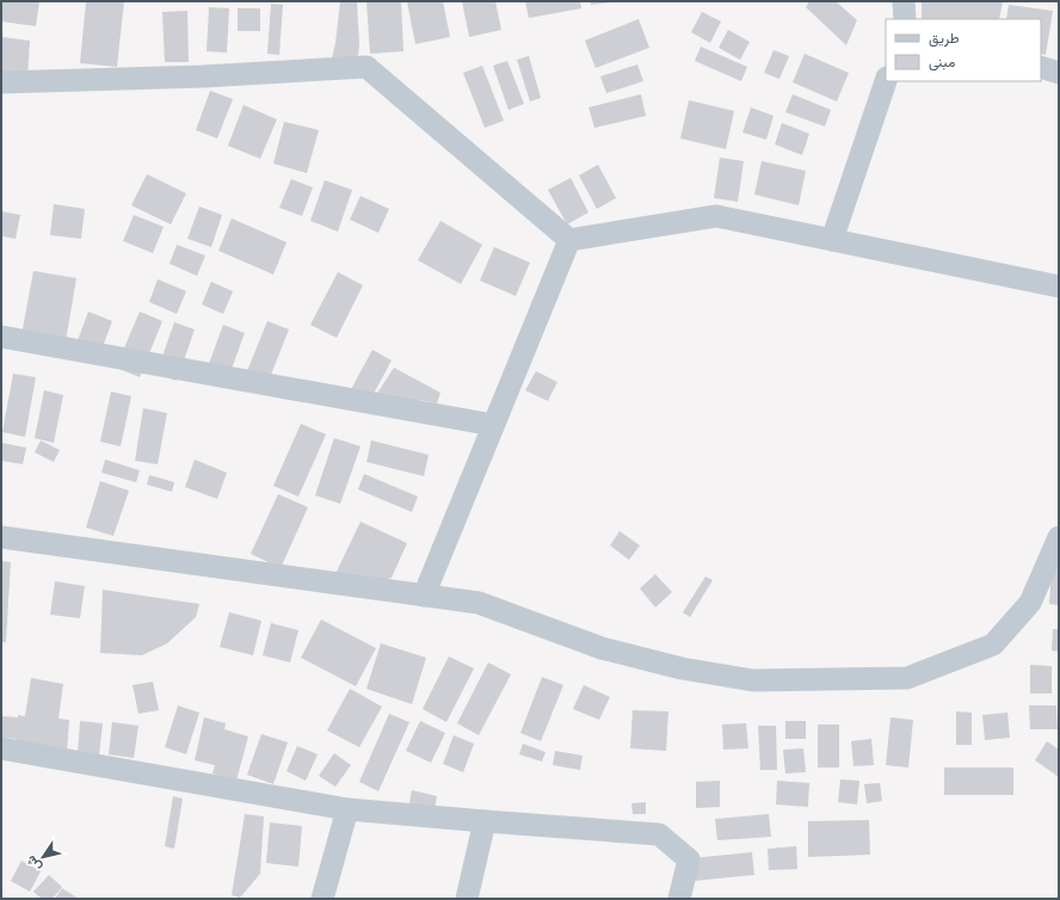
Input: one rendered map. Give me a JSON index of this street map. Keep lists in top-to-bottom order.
{
  "legend": ["طريق", "مبنى"],
  "north": "bottom left"
}
